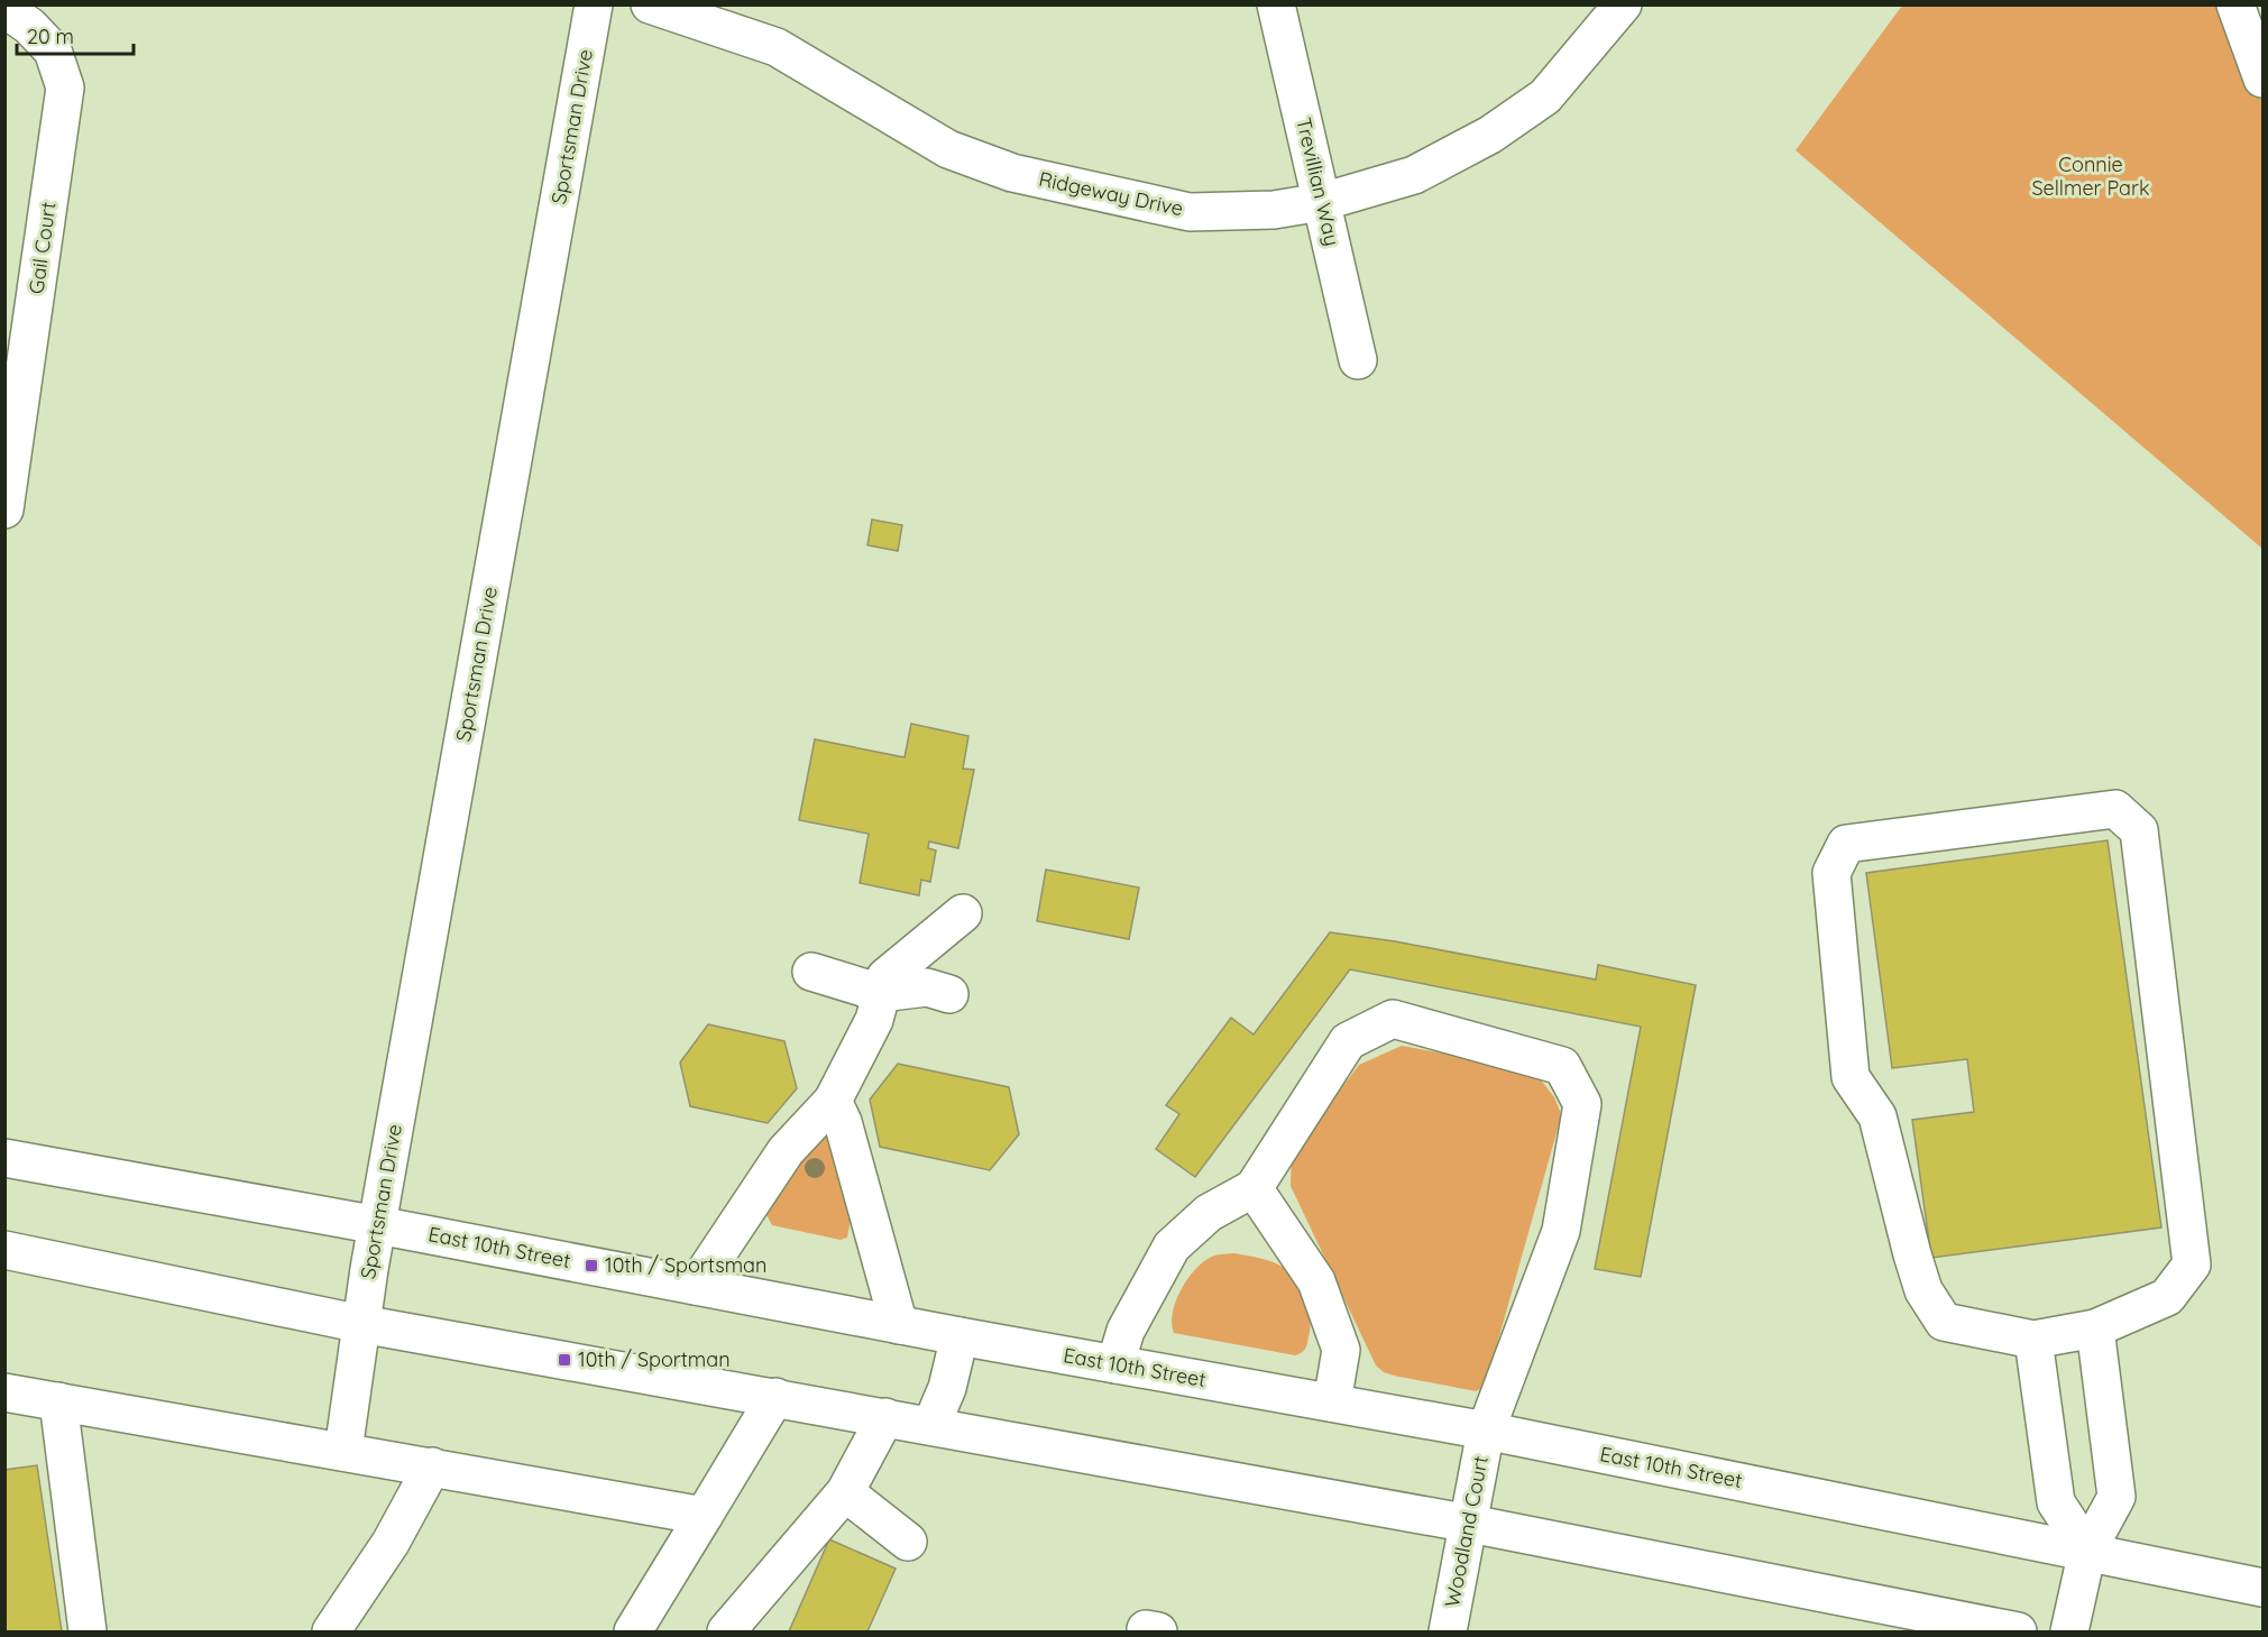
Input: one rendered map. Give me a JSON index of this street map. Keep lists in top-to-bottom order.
{
  "streets": {
    "main road": [
      "Sportsman Drive",
      "Trevillian Way",
      "Ridgeway Drive",
      "Gail Court",
      "East 10th Street",
      "Woodland Court"
    ]
  },
  "crossings": [
    ["Sportsman Drive", "East 10th Street"],
    ["Trevillian Way", "Ridgeway Drive"],
    ["East 10th Street", "Woodland Court"]
  ],
  "parks": ["Connie Sellmer Park"],
  "places": {
    "transit": ["10th / Sportsman", "10th / Sportman"]
  },
  "scale_bar": "20 m"
}
